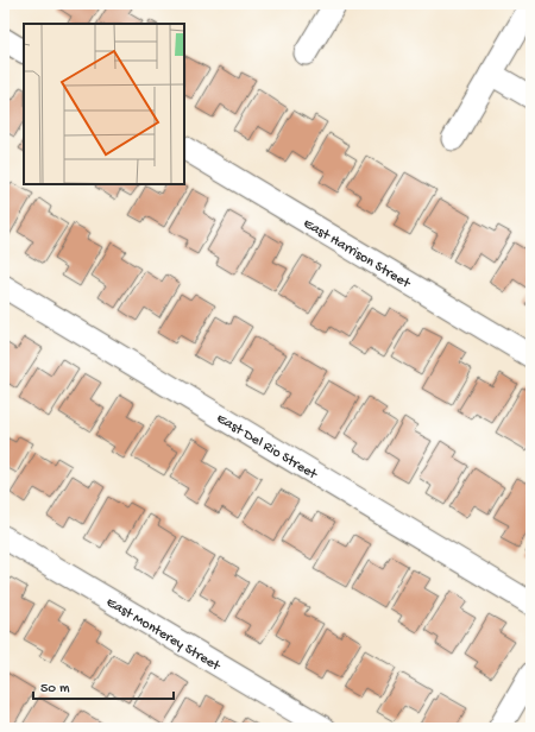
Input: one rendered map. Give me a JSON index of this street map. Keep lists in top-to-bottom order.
{
  "streets": {
    "street": ["East Harrison Street", "East Del Rio Street", "East Monterey Street"]
  },
  "scale_bar": "50 m"
}
